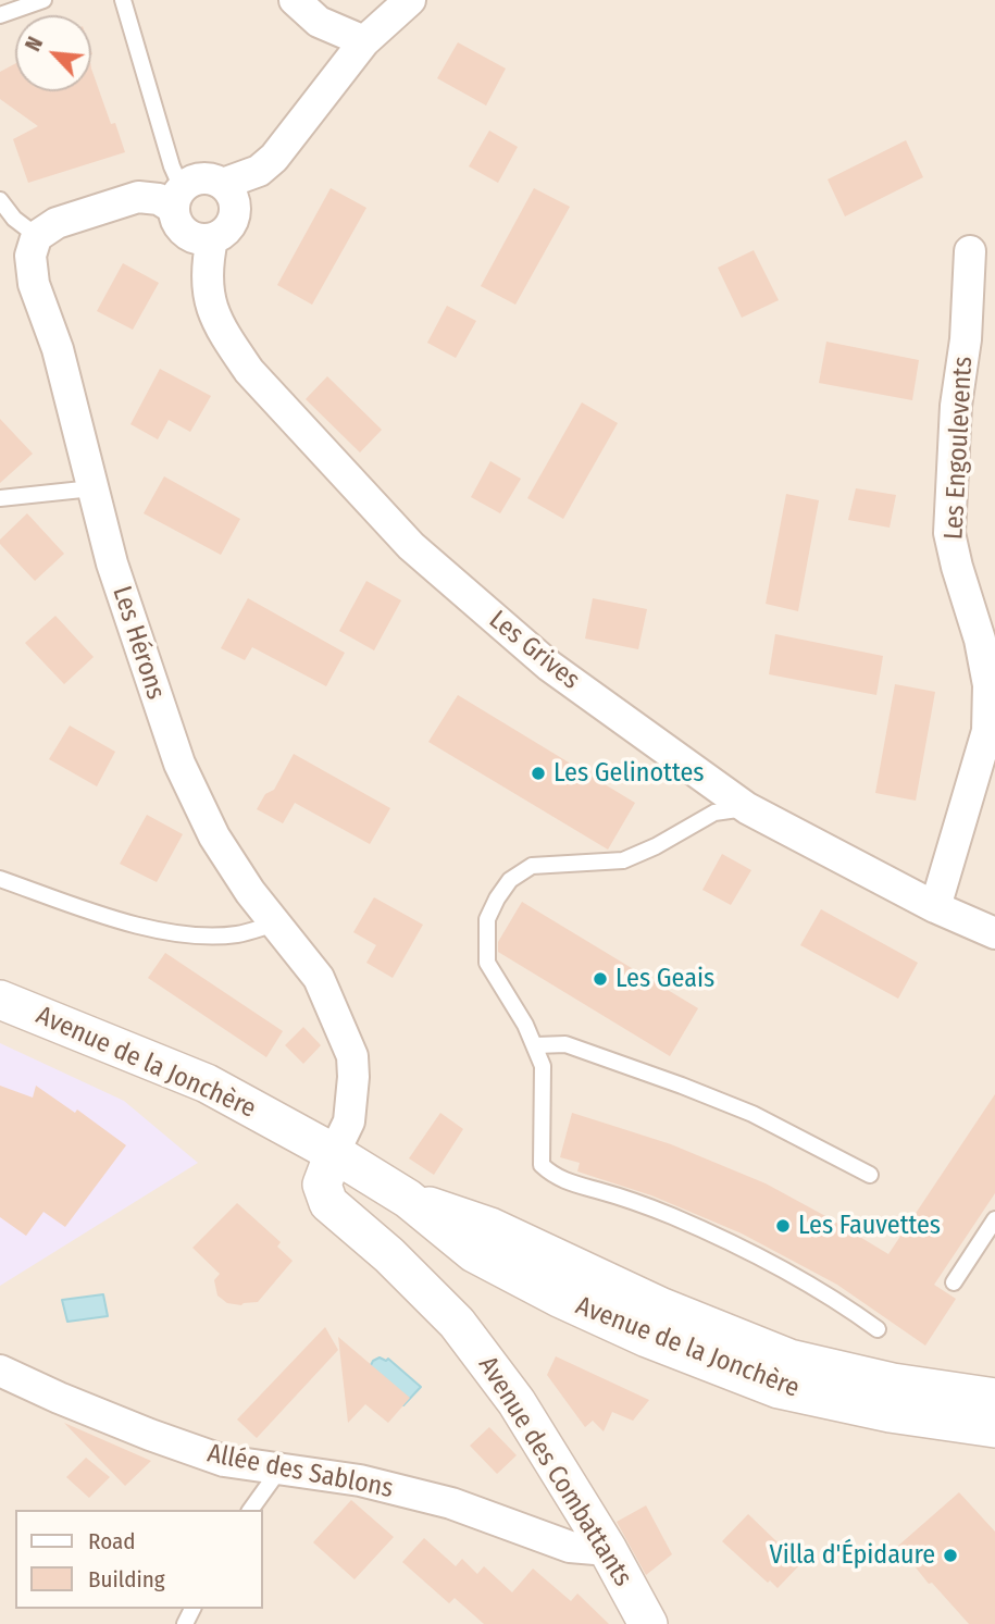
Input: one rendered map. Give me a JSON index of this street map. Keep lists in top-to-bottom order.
{
  "streets": {
    "street": [
      "Les Engoulevents",
      "Les Hérons",
      "Les Grives",
      "Avenue de la Jonchère",
      "Allée des Sablons",
      "Avenue des Combattants"
    ]
  },
  "crossings": [
    ["Les Engoulevents", "Les Grives"],
    ["Les Hérons", "Avenue de la Jonchère"],
    ["Les Hérons", "Avenue des Combattants"],
    ["Avenue de la Jonchère", "Avenue des Combattants"],
    ["Allée des Sablons", "Avenue des Combattants"]
  ],
  "places": [
    "Les Gelinottes",
    "Les Geais",
    "Les Fauvettes",
    "Villa d'Épidaure"
  ],
  "legend": ["Road", "Building"],
  "north": "top left"
}
